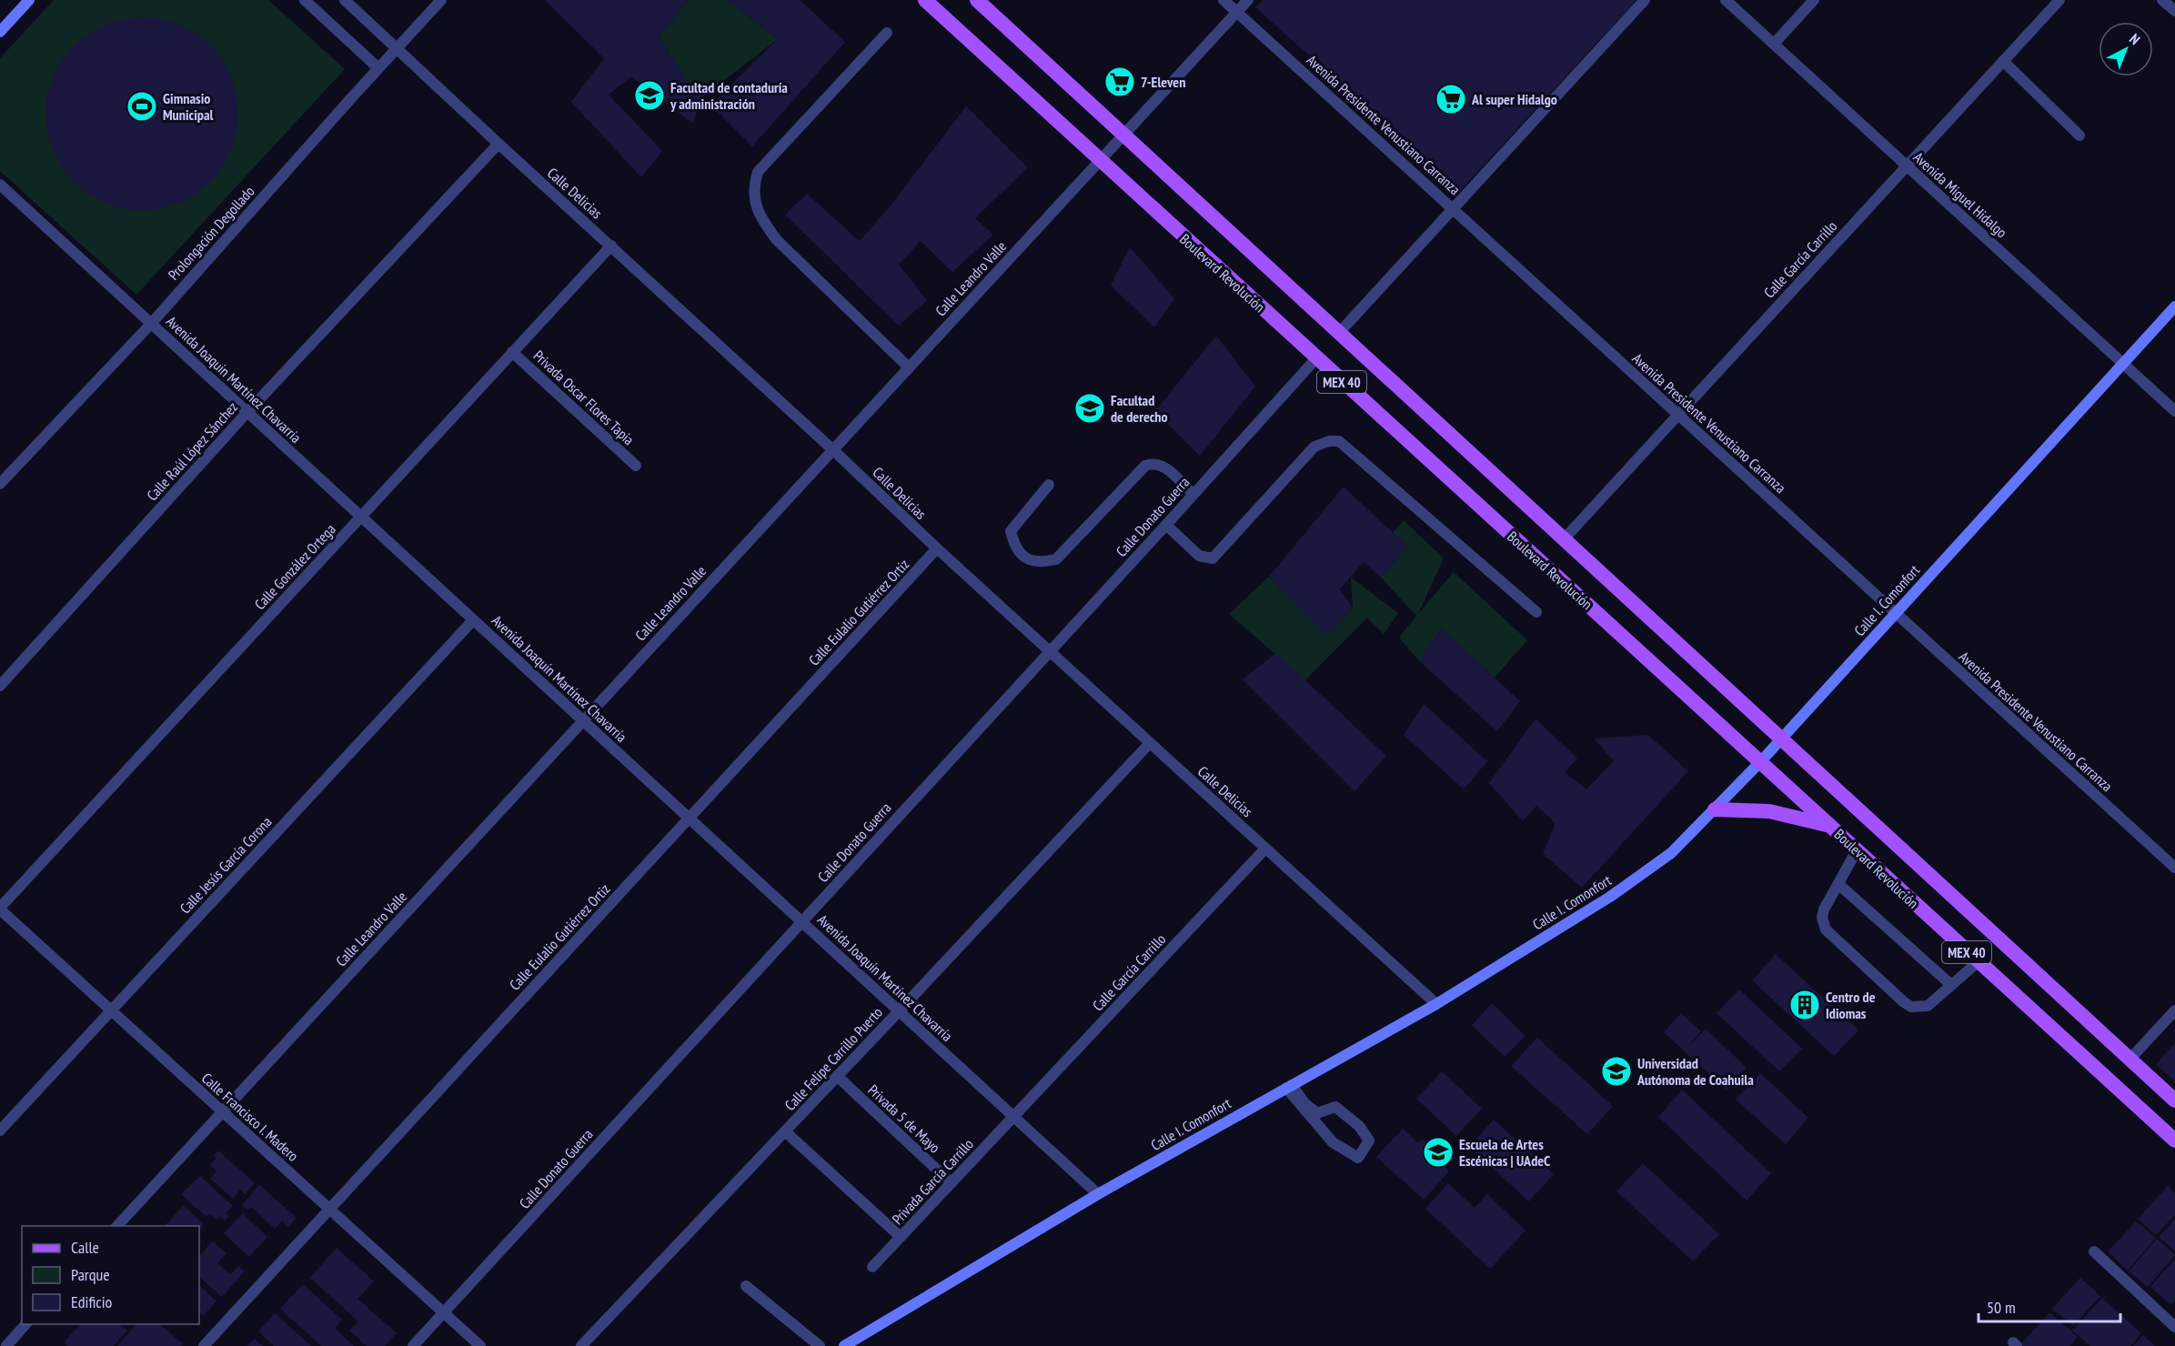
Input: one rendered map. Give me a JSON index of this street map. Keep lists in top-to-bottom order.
{
  "streets": {
    "main road": ["Boulevard Revolución", "MEX 40", "Calle I. Comonfort"],
    "street": [
      "Avenida Presidente Venustiano Carranza",
      "Calle Delicias",
      "Avenida Miguel Hidalgo",
      "Prolongación Degollado",
      "Calle García Carrillo",
      "Calle Leandro Valle",
      "Avenida Joaquín Martínez Chavarría",
      "Privada Oscar Flores Tapia",
      "Calle Raúl López Sánchez",
      "Calle Donato Guerra",
      "Calle González Ortega",
      "Calle Eulalio Gutiérrez Ortiz",
      "Calle Jesús García Corona",
      "Calle Felipe Carrillo Puerto",
      "Calle Francisco I. Madero",
      "Privada 5 de Mayo",
      "Privada García Carrillo"
    ]
  },
  "crossings": [
    ["Avenida Presidente Venustiano Carranza", "Calle García Carrillo"],
    ["Avenida Presidente Venustiano Carranza", "Calle Leandro Valle"],
    ["Avenida Presidente Venustiano Carranza", "Calle I. Comonfort"],
    ["Calle Delicias", "Prolongación Degollado"],
    ["Calle Delicias", "Calle García Carrillo"],
    ["Calle Delicias", "Calle Leandro Valle"],
    ["Calle Delicias", "Calle Raúl López Sánchez"],
    ["Calle Delicias", "Calle Donato Guerra"],
    ["Calle Delicias", "Calle González Ortega"],
    ["Calle Delicias", "Calle I. Comonfort"],
    ["Calle Delicias", "Calle Eulalio Gutiérrez Ortiz"],
    ["Calle Delicias", "Calle Felipe Carrillo Puerto"],
    ["Avenida Miguel Hidalgo", "Calle García Carrillo"],
    ["Avenida Miguel Hidalgo", "Calle I. Comonfort"],
    ["Prolongación Degollado", "Avenida Joaquín Martínez Chavarría"],
    ["Calle García Carrillo", "Avenida Joaquín Martínez Chavarría"],
    ["Calle García Carrillo", "MEX 40"],
    ["Calle García Carrillo", "Privada García Carrillo"],
    ["Boulevard Revolución", "Calle Leandro Valle"],
    ["Boulevard Revolución", "Calle Donato Guerra"],
    ["Boulevard Revolución", "Calle I. Comonfort"],
    ["Calle Leandro Valle", "Avenida Joaquín Martínez Chavarría"],
    ["Calle Leandro Valle", "MEX 40"],
    ["Calle Leandro Valle", "Calle Francisco I. Madero"],
    ["Avenida Joaquín Martínez Chavarría", "Calle Raúl López Sánchez"],
    ["Avenida Joaquín Martínez Chavarría", "Calle Donato Guerra"],
    ["Avenida Joaquín Martínez Chavarría", "Calle González Ortega"],
    ["Avenida Joaquín Martínez Chavarría", "Calle I. Comonfort"],
    ["Avenida Joaquín Martínez Chavarría", "Calle Eulalio Gutiérrez Ortiz"],
    ["Avenida Joaquín Martínez Chavarría", "Calle Jesús García Corona"],
    ["Avenida Joaquín Martínez Chavarría", "Calle Felipe Carrillo Puerto"],
    ["Avenida Joaquín Martínez Chavarría", "Privada García Carrillo"],
    ["MEX 40", "Calle I. Comonfort"],
    ["Privada Oscar Flores Tapia", "Calle González Ortega"],
    ["Calle Donato Guerra", "Calle Francisco I. Madero"],
    ["Calle González Ortega", "Calle Francisco I. Madero"],
    ["Calle Eulalio Gutiérrez Ortiz", "Calle Francisco I. Madero"],
    ["Calle Jesús García Corona", "Calle Francisco I. Madero"],
    ["Calle Felipe Carrillo Puerto", "Privada 5 de Mayo"],
    ["Privada 5 de Mayo", "Privada García Carrillo"]
  ],
  "places": {
    "supermarket": ["7-Eleven", "Al super Hidalgo"],
    "school or university": [
      "Facultad de contaduría y administración",
      "Facultad de derecho",
      "Universidad Autónoma de Coahuila",
      "Escuela de Artes Escénicas | UAdeC"
    ],
    "sports": ["Gimnasio Municipal"],
    "building": ["Centro de Idiomas"]
  },
  "legend": ["Calle", "Parque", "Edificio"],
  "scale_bar": "50 m",
  "north": "top right"
}
